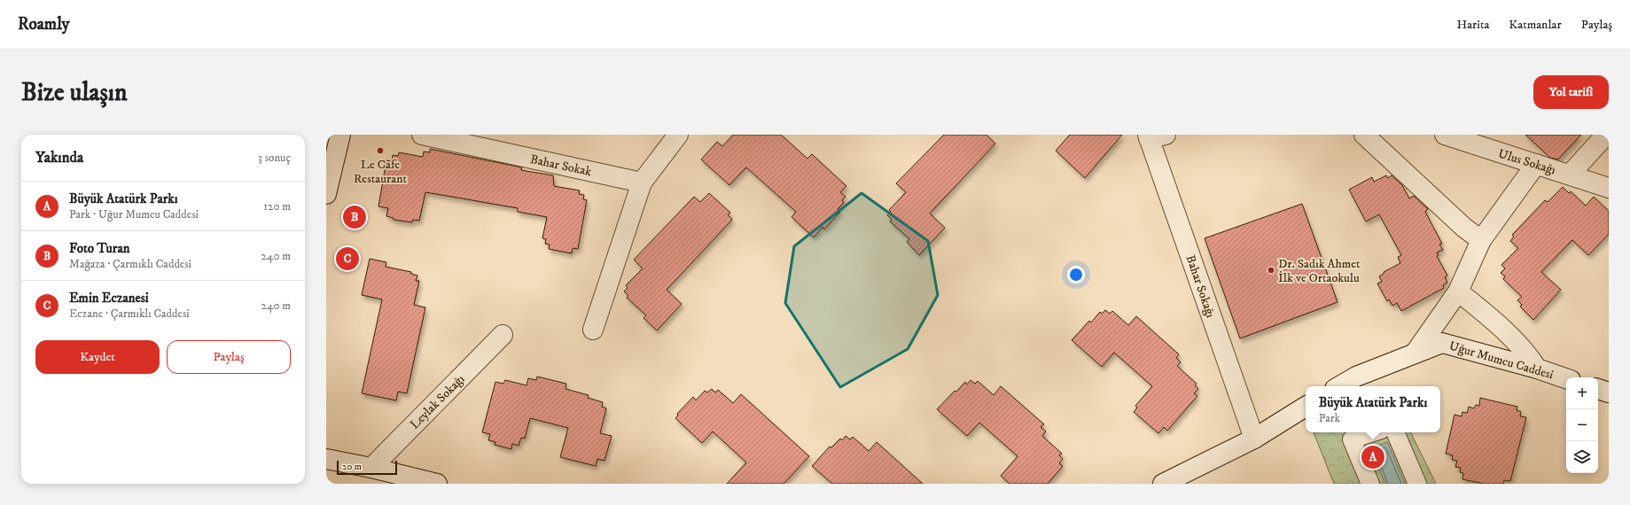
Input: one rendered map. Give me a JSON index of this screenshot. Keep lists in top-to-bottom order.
{
  "streets": {
    "street": [
      "Ulus Sokağı",
      "Bahar Sokak",
      "Bahar Sokağı",
      "Uğur Mumcu Caddesi",
      "Leylak Sokağı"
    ]
  },
  "places": ["Le Cafe Restaurant", "Dr. Sadık Ahmet İlk ve Ortaokulu"],
  "scale_bar": "20 m",
  "page": {
    "header": "Roamly",
    "nav": ["Harita", "Katmanlar", "Paylaş"],
    "buttons": [
      "Yol tarifi",
      ["Kaydet", "Paylaş"]
    ],
    "title": "Bize ulaşın",
    "heading": ["Yakında", "3 sonuç"],
    "list": [
      {
        "mark": "A",
        "name": "Büyük Atatürk Parkı",
        "note": "Park · Uğur Mumcu Caddesi",
        "value": "120 m"
      },
      {
        "mark": "B",
        "name": "Foto Turan",
        "note": "Mağaza · Çarmıklı Caddesi",
        "value": "240 m"
      },
      {
        "mark": "C",
        "name": "Emin Eczanesi",
        "note": "Eczane · Çarmıklı Caddesi",
        "value": "240 m"
      }
    ],
    "pins": ["B", "C", "A"],
    "map_buttons": ["+", "−"],
    "popup": ["Büyük Atatürk Parkı", "Park"],
    "scale": "20 m"
  }
}
